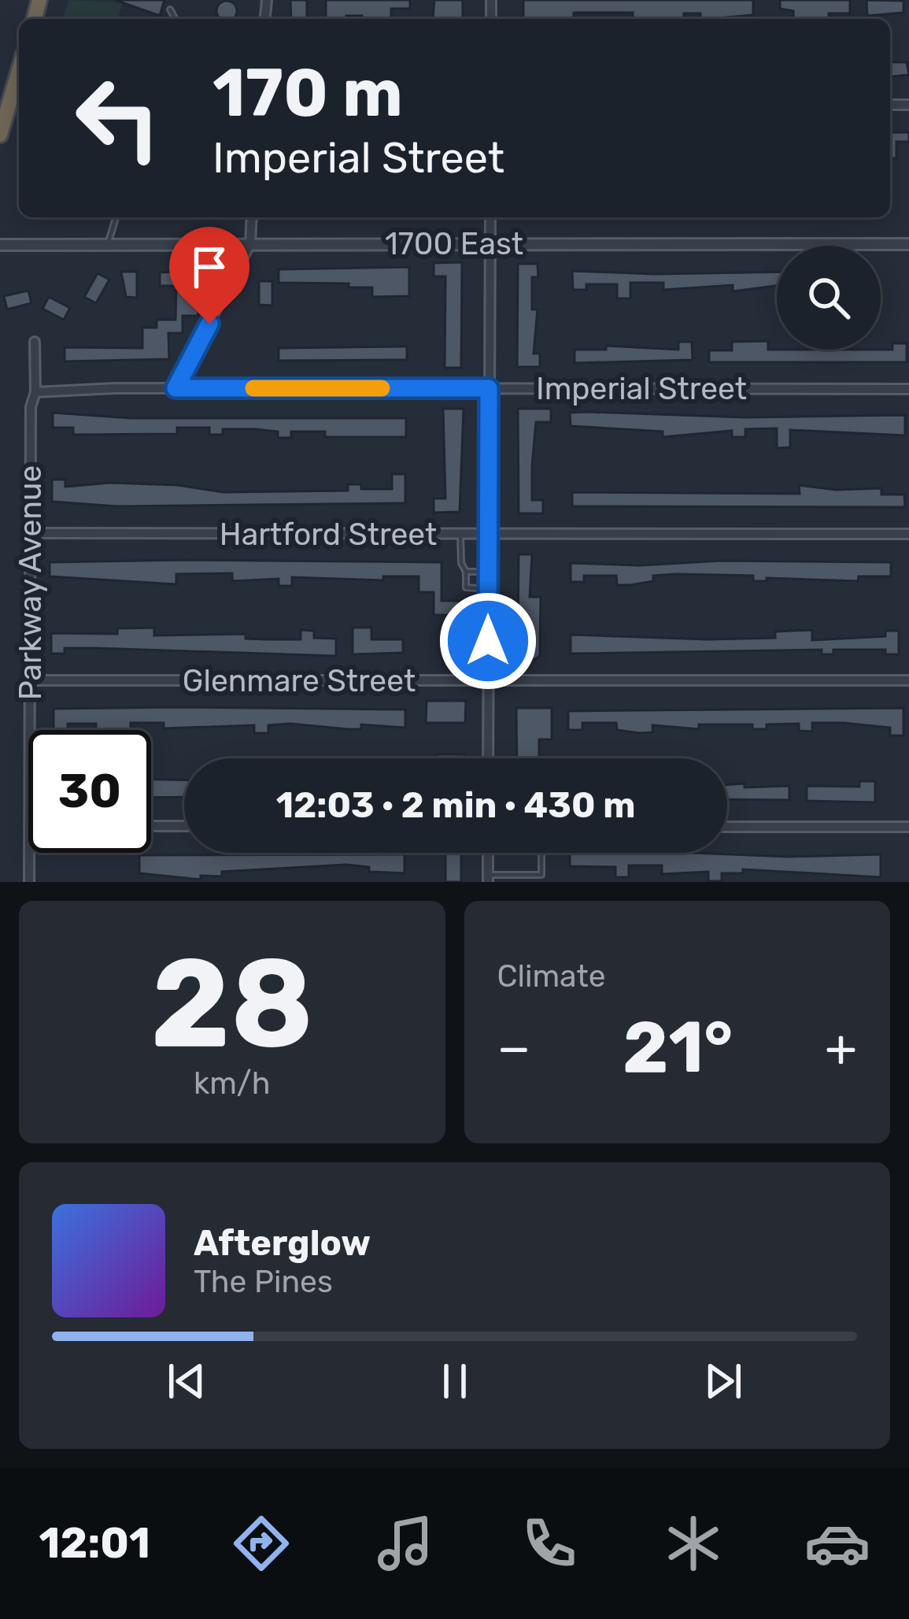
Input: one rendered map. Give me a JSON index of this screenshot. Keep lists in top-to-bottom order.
{
  "streets": {
    "street": [
      "1700 East",
      "Imperial Street",
      "Hartford Street",
      "Parkway Avenue",
      "Glenmare Street"
    ]
  },
  "crossings": [
    ["Imperial Street", "Parkway Avenue"],
    ["Hartford Street", "Parkway Avenue"],
    ["Parkway Avenue", "Glenmare Street"]
  ],
  "page": {
    "turn": ["170 m", "Imperial Street"],
    "limit": "30",
    "trip": "12:03 · 2 min · 430 m",
    "tile": [
      ["28", "km/h"],
      "Climate"
    ],
    "heat": ["−", "21°", "+"],
    "song": ["Afterglow", "The Pines"],
    "tabs": "12:01"
  }
}
